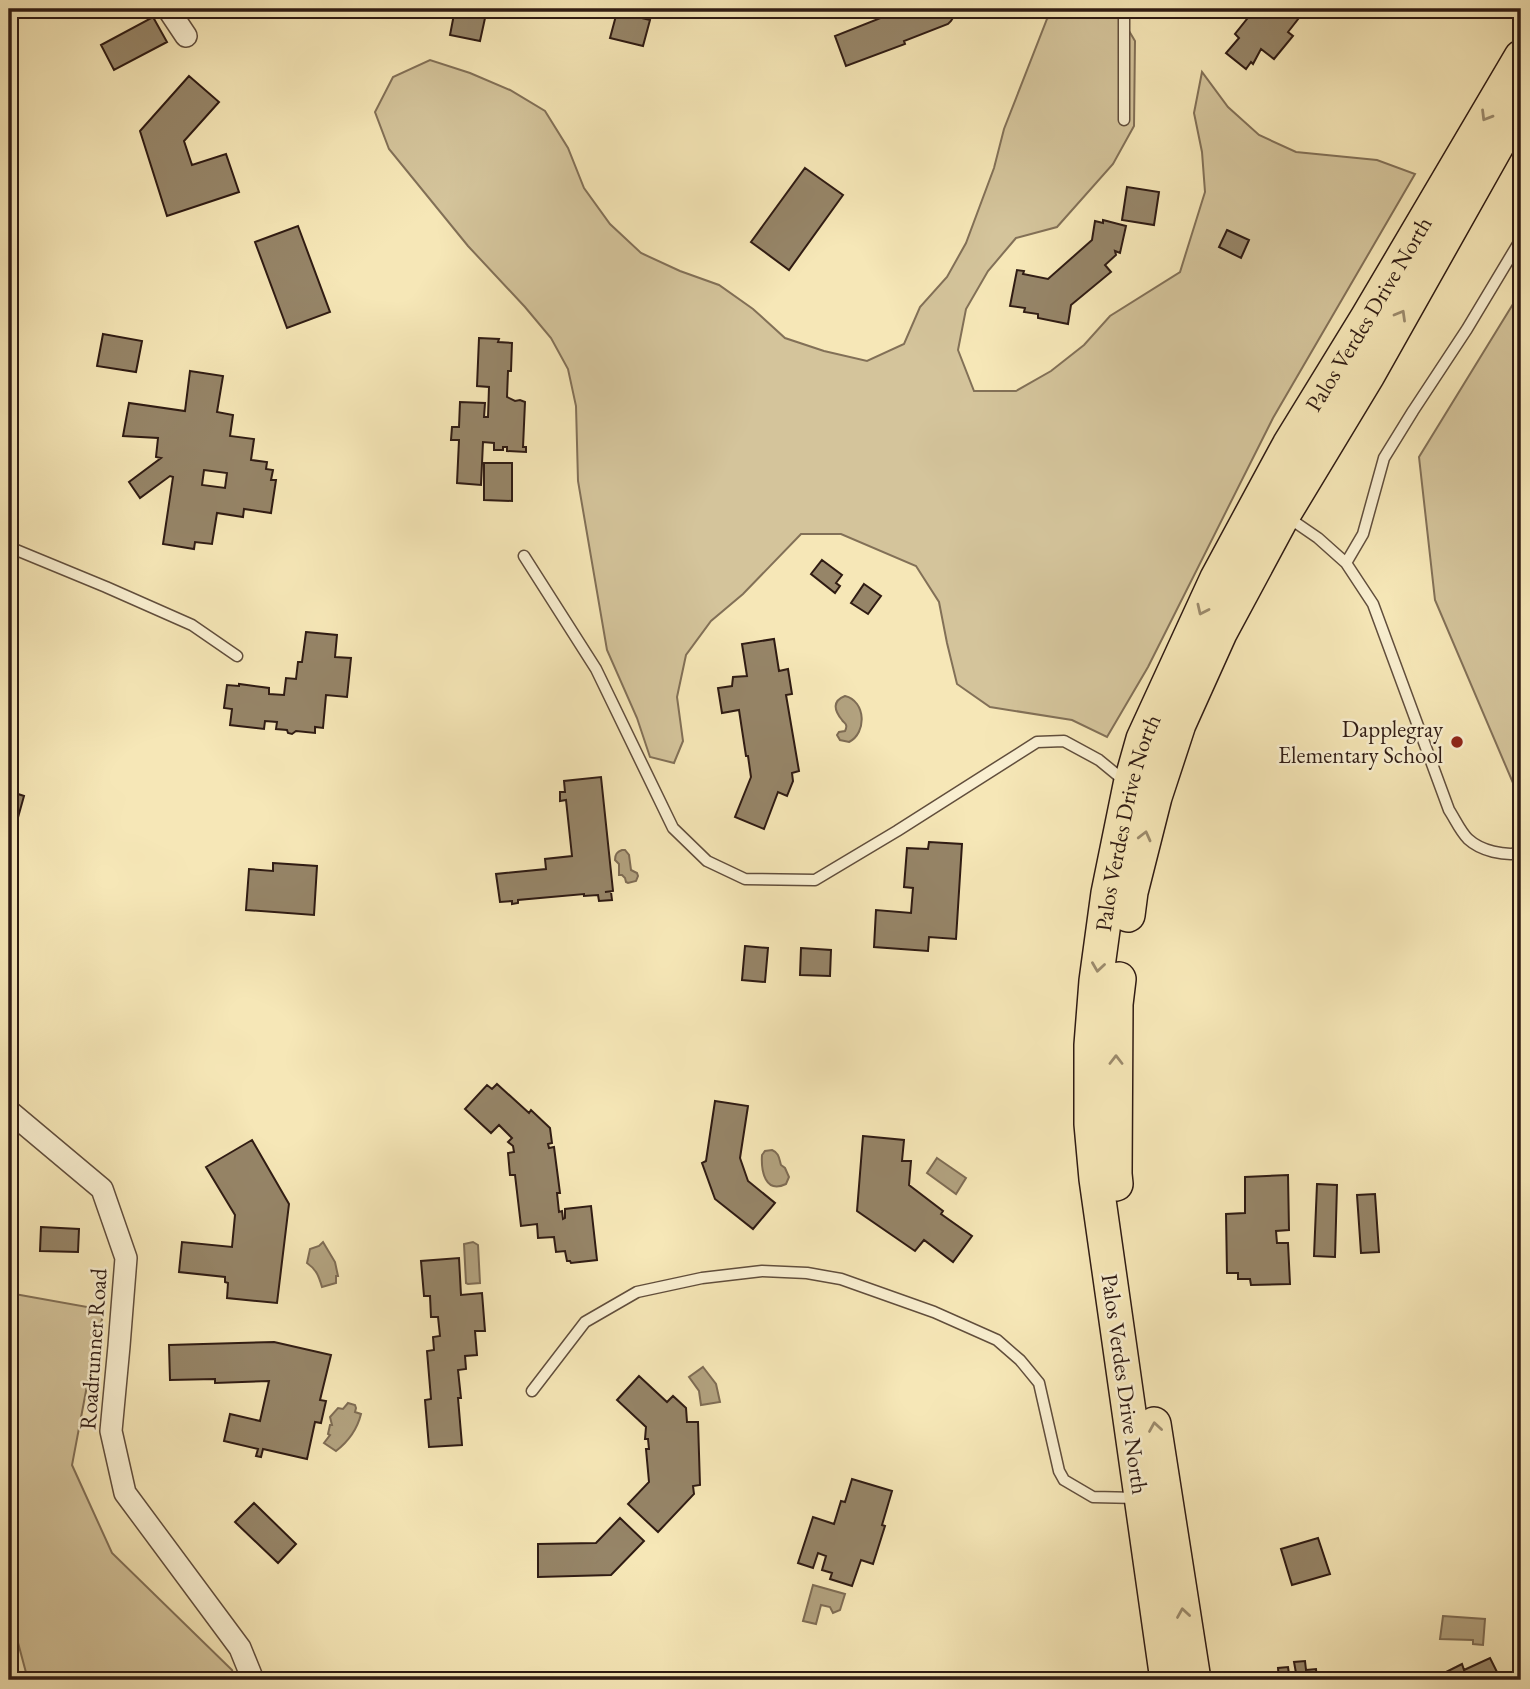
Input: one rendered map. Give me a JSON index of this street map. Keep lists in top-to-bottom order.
{
  "streets": {
    "main road": ["Palos Verdes Drive North"],
    "street": ["Roadrunner Road"]
  },
  "places": ["Dapplegray Elementary School"]
}
